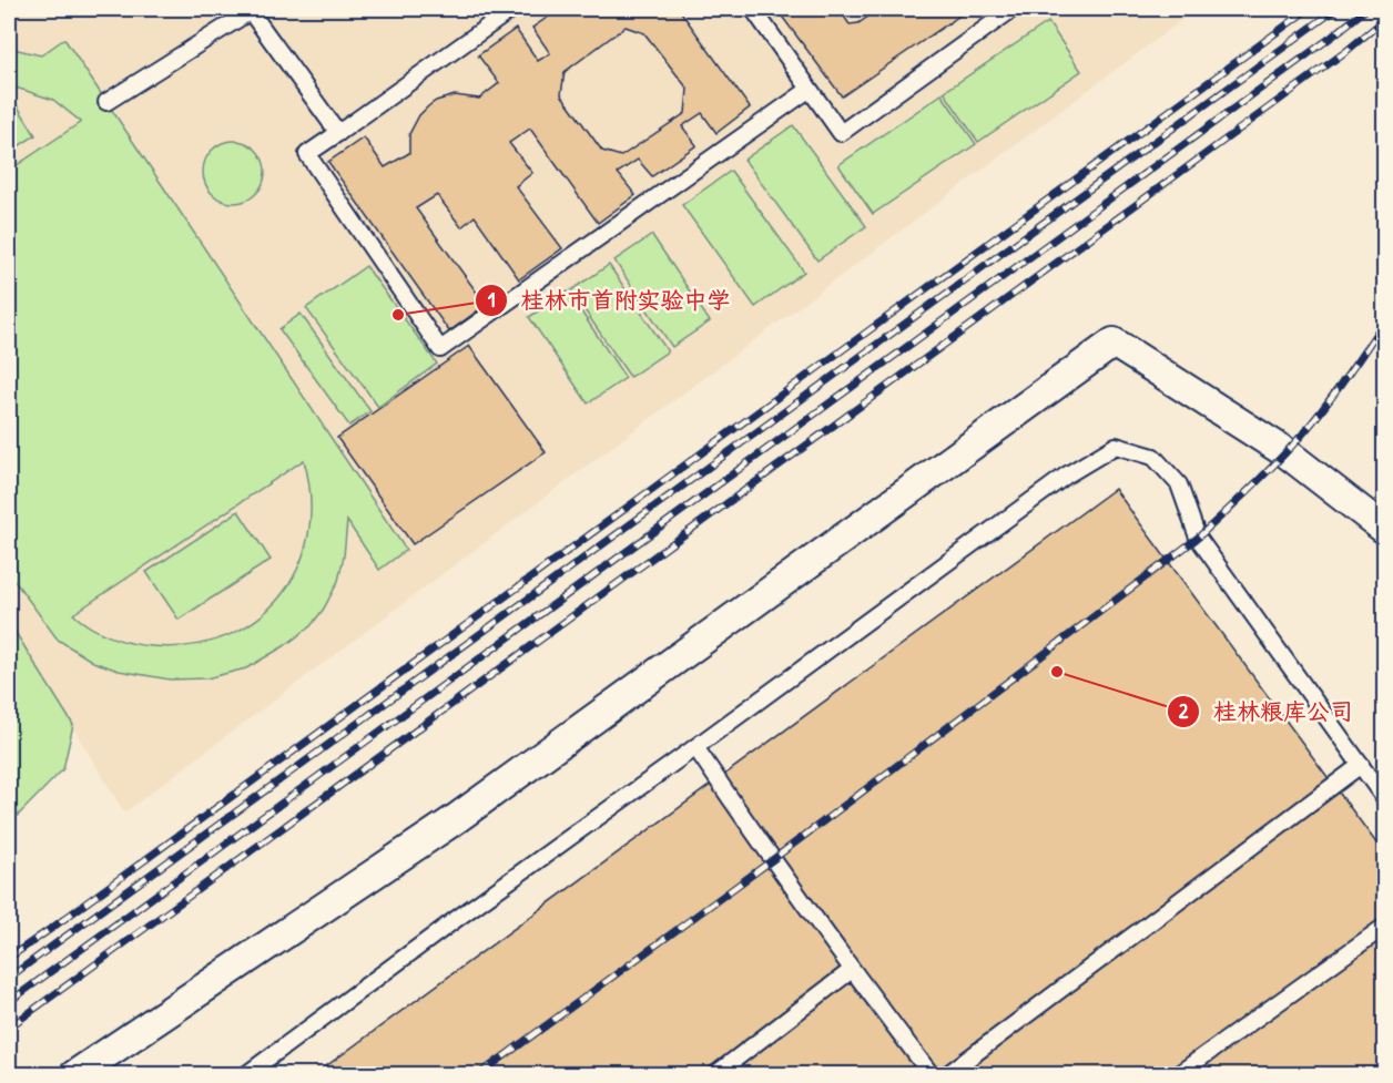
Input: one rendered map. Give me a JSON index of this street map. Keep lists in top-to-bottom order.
{
  "places": ["桂林市首附实验中学", "桂林粮库公司"]
}
